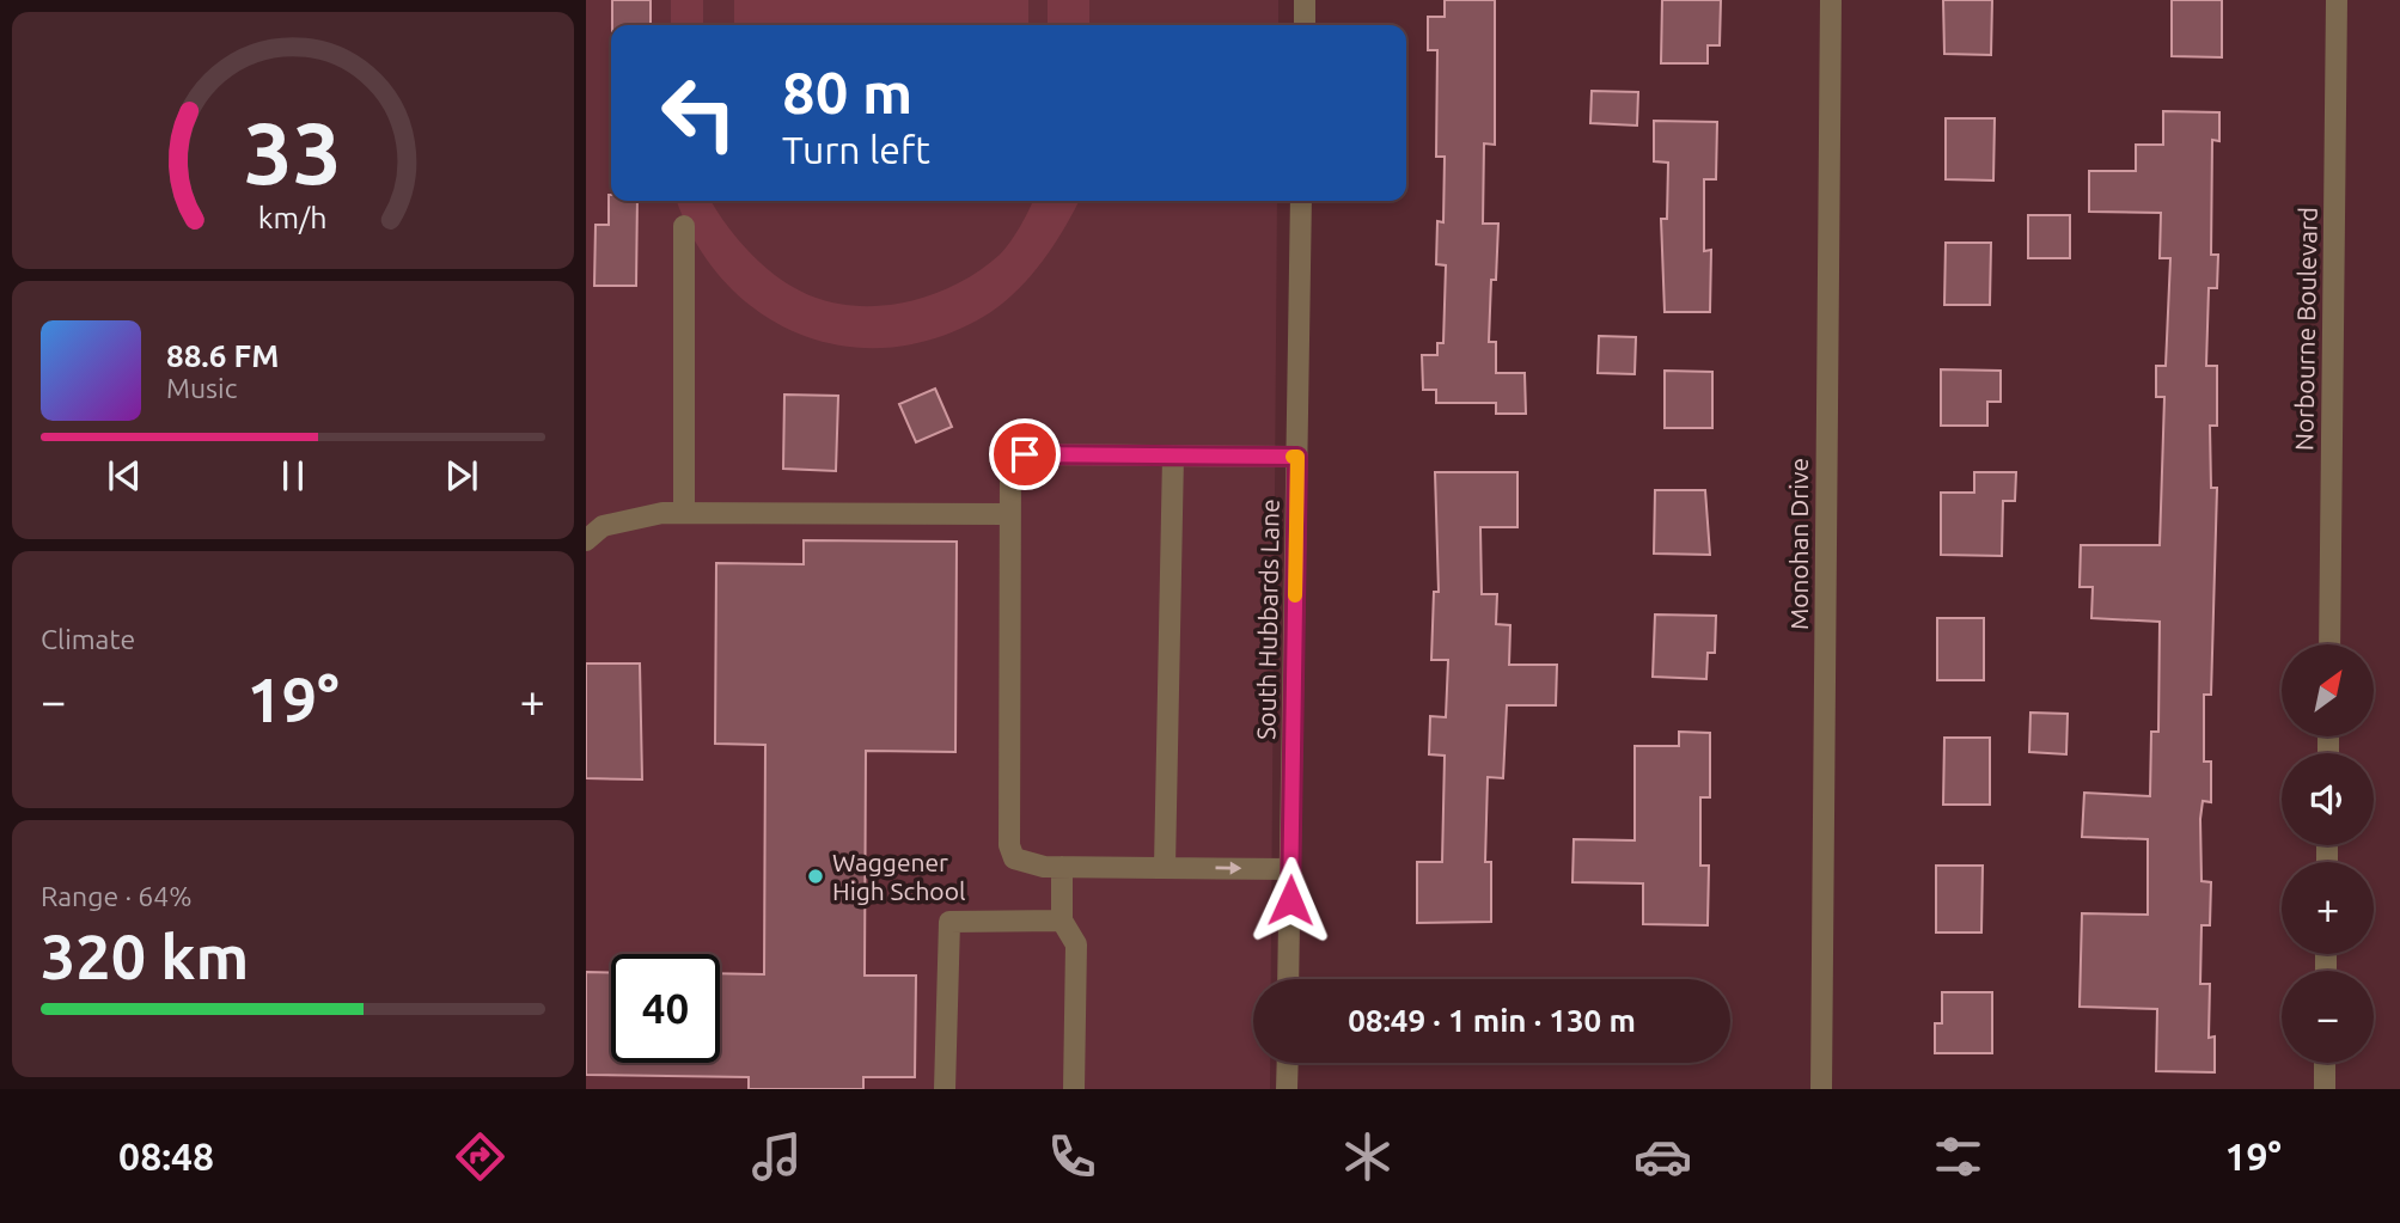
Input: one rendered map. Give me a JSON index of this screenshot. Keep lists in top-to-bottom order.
{
  "streets": {
    "street": ["Norbourne Boulevard", "Monohan Drive", "South Hubbards Lane"]
  },
  "places": ["Waggener High School"],
  "north": "top right",
  "page": {
    "turn": ["80 m", "Turn left"],
    "song": ["88.6 FM", "Music"],
    "tile": [
      "Climate",
      ["Range · 64%", "320 km"]
    ],
    "map_buttons": ["+", "−"],
    "heat": ["−", "19°", "+"],
    "limit": "40",
    "trip": "08:49 · 1 min · 130 m",
    "tabs": ["08:48", "19°"],
    "gauge": ["33", "km/h"]
  }
}
